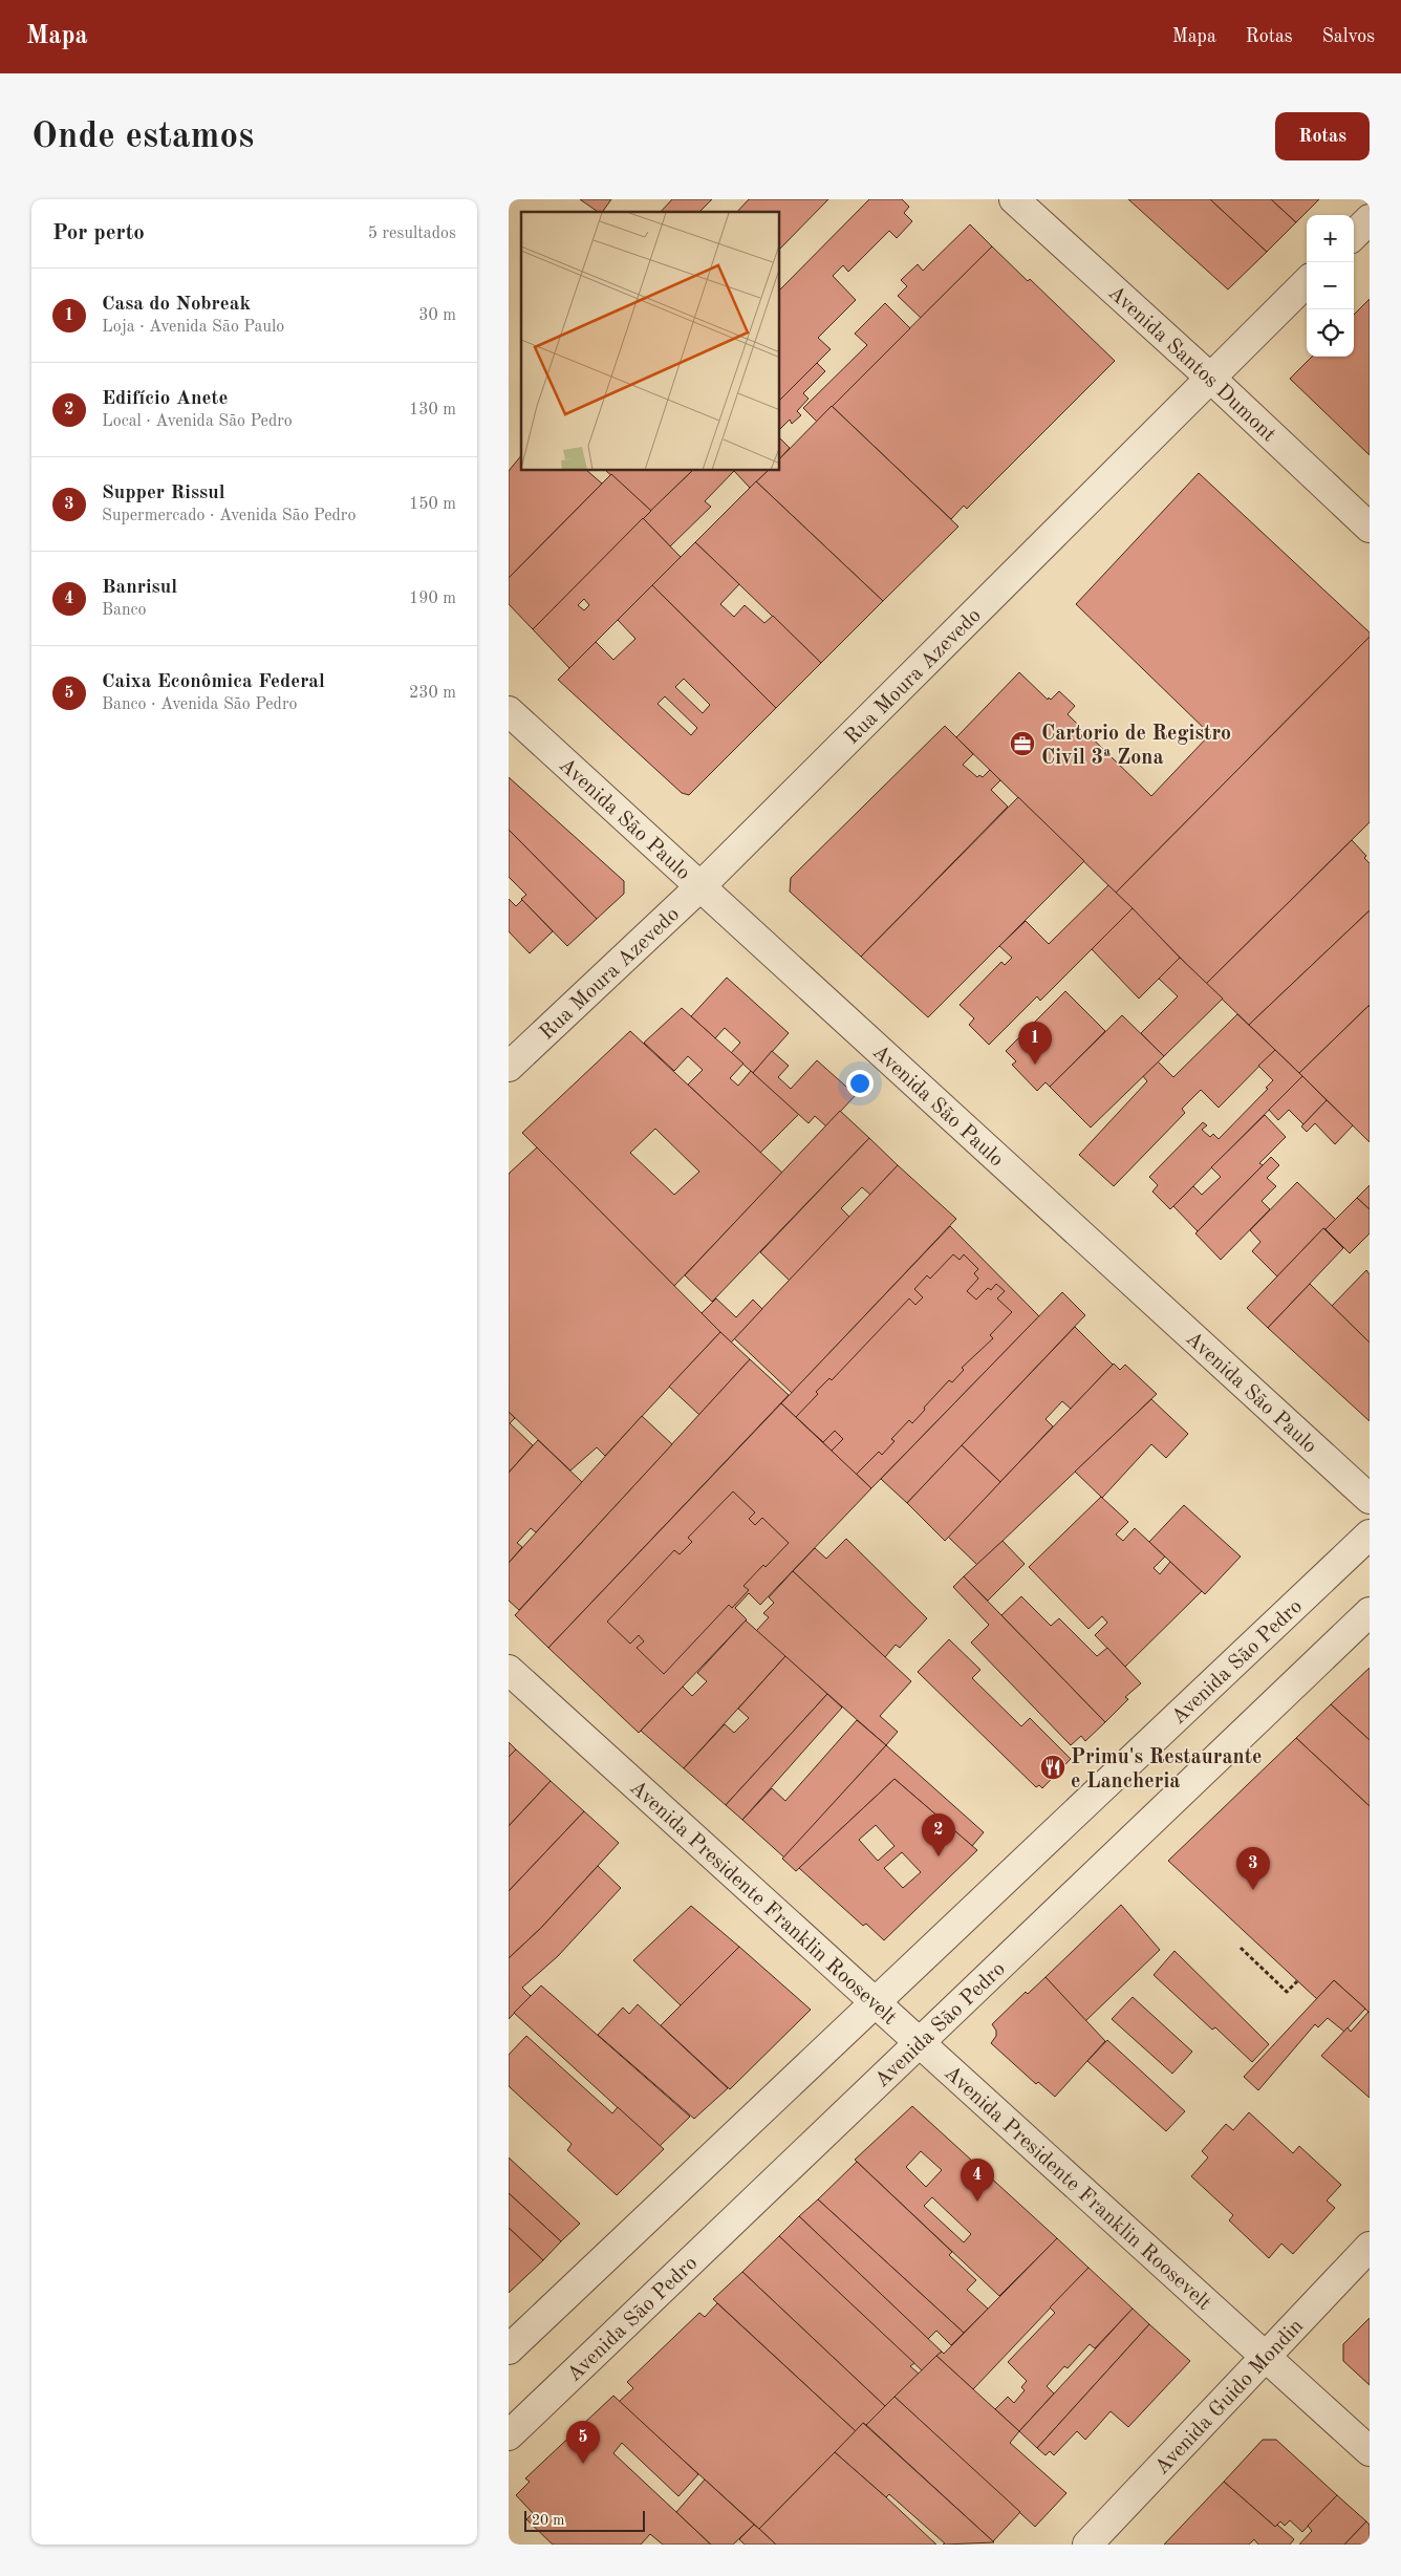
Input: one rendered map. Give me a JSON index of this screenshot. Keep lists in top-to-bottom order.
{
  "streets": {
    "street": [
      "Avenida Santos Dumont",
      "Rua Moura Azevedo",
      "Avenida São Paulo",
      "Avenida São Pedro",
      "Avenida Presidente Franklin Roosevelt",
      "Avenida Guido Mondin"
    ]
  },
  "crossings": [
    ["Avenida Santos Dumont", "Rua Moura Azevedo"],
    ["Rua Moura Azevedo", "Avenida São Paulo"],
    ["Avenida São Pedro", "Avenida Presidente Franklin Roosevelt"],
    ["Avenida Presidente Franklin Roosevelt", "Avenida Guido Mondin"]
  ],
  "places": {
    "office": ["Cartorio de Registro Civil 3ª Zona"],
    "restaurant": ["Primu's Restaurante e Lancheria"]
  },
  "scale_bar": "20 m",
  "page": {
    "header": "Mapa",
    "nav": ["Mapa", "Rotas", "Salvos"],
    "buttons": "Rotas",
    "title": "Onde estamos",
    "heading": ["Por perto", "5 resultados"],
    "map_buttons": ["+", "−"],
    "list": [
      {
        "mark": "1",
        "name": "Casa do Nobreak",
        "note": "Loja · Avenida São Paulo",
        "value": "30 m"
      },
      {
        "mark": "2",
        "name": "Edifício Anete",
        "note": "Local · Avenida São Pedro",
        "value": "130 m"
      },
      {
        "mark": "3",
        "name": "Supper Rissul",
        "note": "Supermercado · Avenida São Pedro",
        "value": "150 m"
      },
      {
        "mark": "4",
        "name": "Banrisul",
        "note": "Banco",
        "value": "190 m"
      },
      {
        "mark": "5",
        "name": "Caixa Econômica Federal",
        "note": "Banco · Avenida São Pedro",
        "value": "230 m"
      }
    ],
    "pins": [
      "1",
      "2",
      "3",
      "4",
      "5"
    ],
    "scale": "20 m"
  }
}
